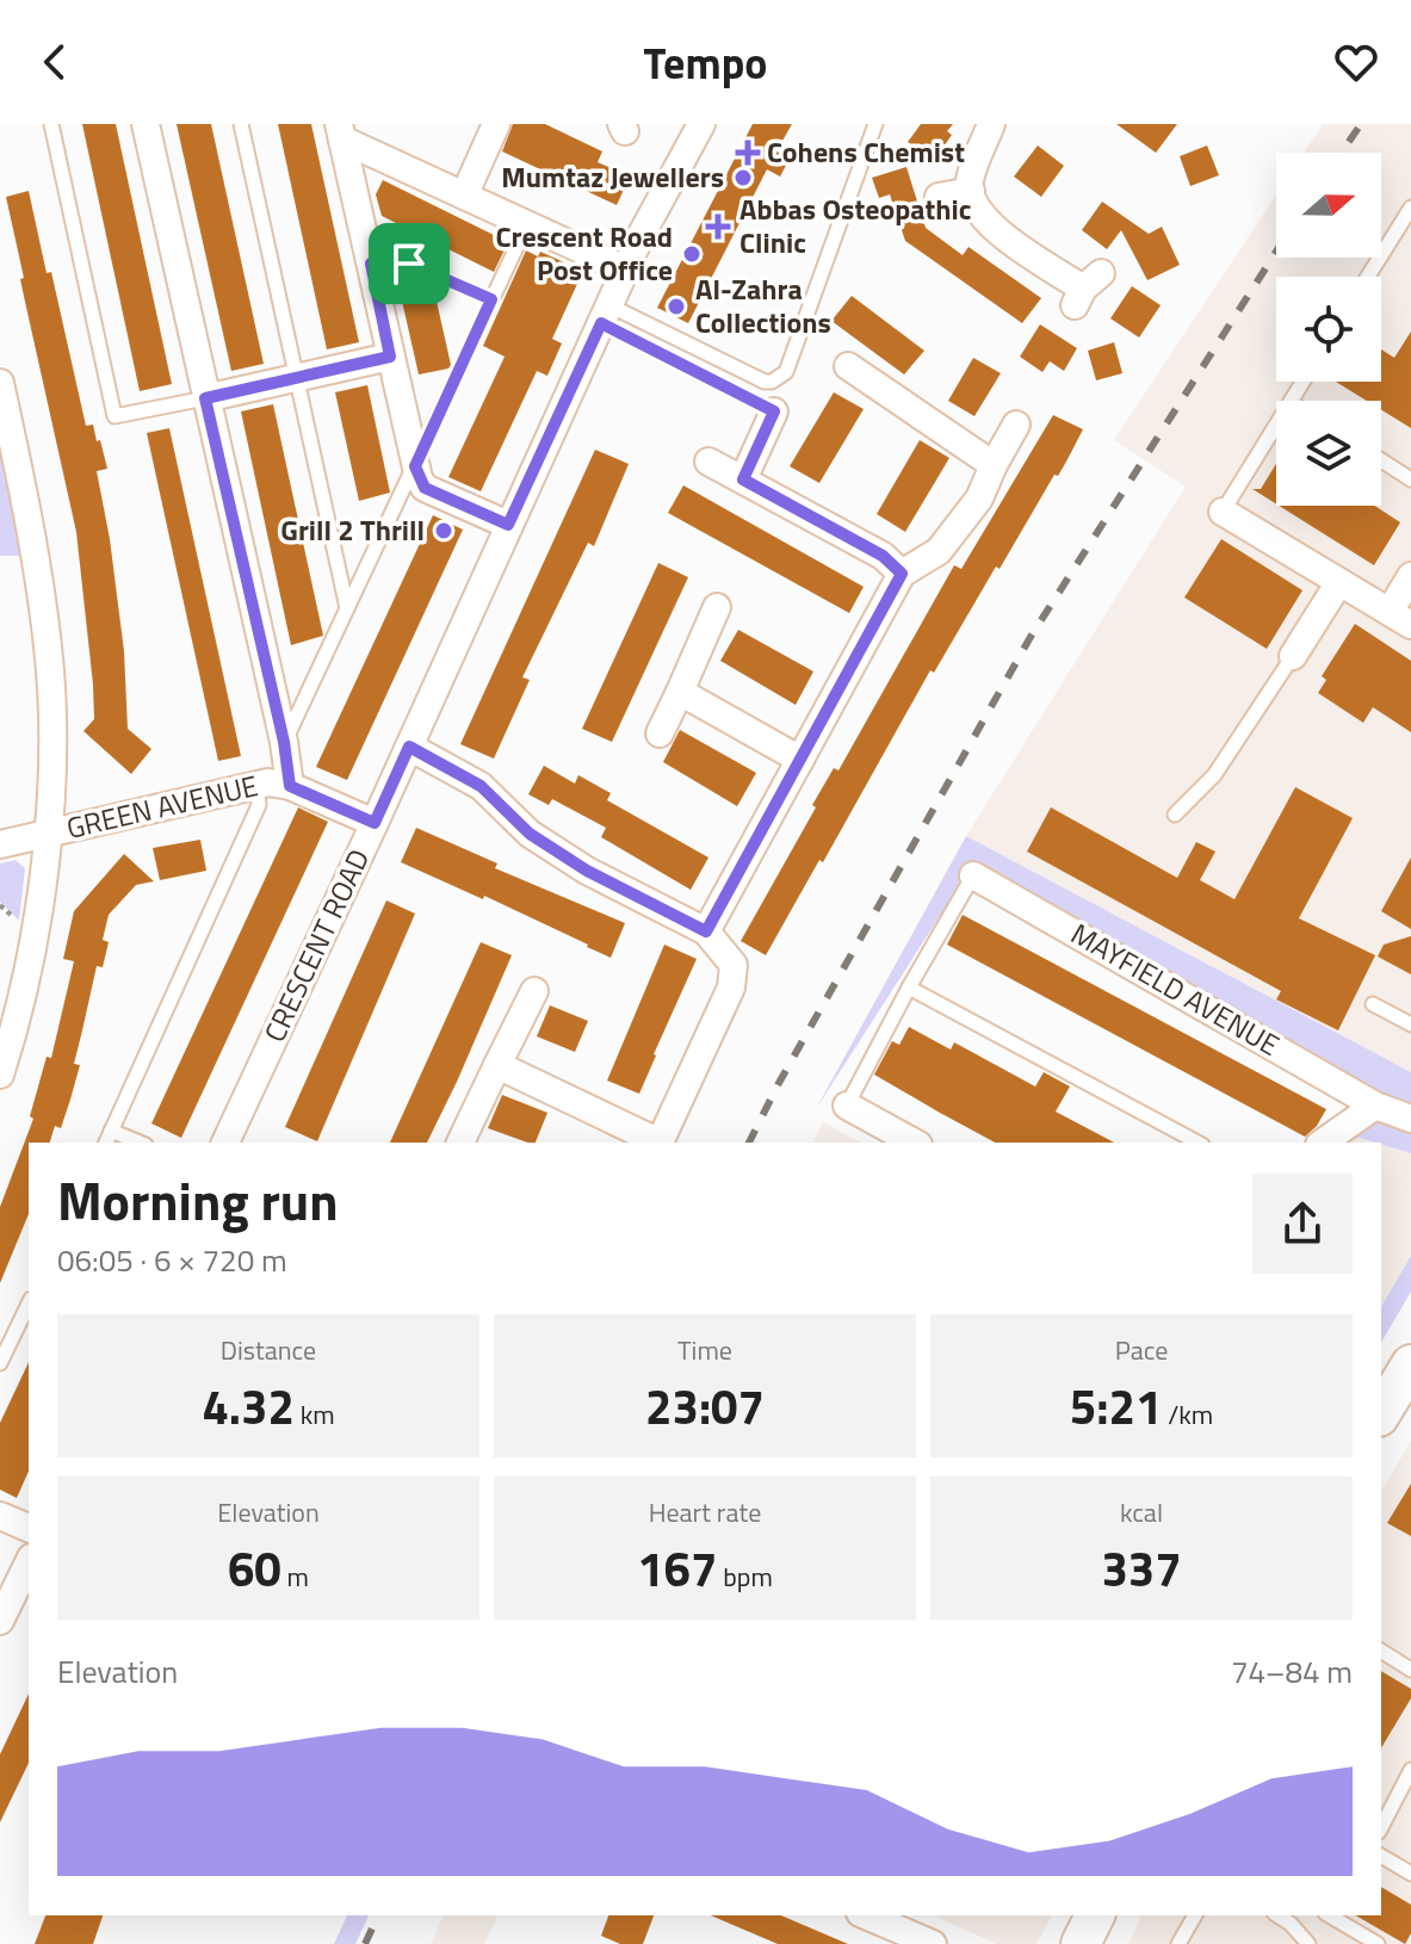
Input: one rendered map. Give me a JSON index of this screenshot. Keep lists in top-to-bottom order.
{
  "streets": {
    "street": ["GREEN AVENUE", "CRESCENT ROAD", "MAYFIELD AVENUE"]
  },
  "crossings": [
    ["GREEN AVENUE", "CRESCENT ROAD"]
  ],
  "places": {
    "health": ["Cohens Chemist", "Abbas Osteopathic Clinic"],
    "other": [
      "Mumtaz Jewellers",
      "Crescent Road Post Office",
      "Al-Zahra Collections",
      "Grill 2 Thrill"
    ]
  },
  "north": "right",
  "page": {
    "header": "Tempo",
    "heading": ["Morning run", "06:05 · 6 × 720 m"],
    "stats": [
      ["Distance", "4.32 km"],
      ["Time", "23:07"],
      ["Pace", "5:21 /km"],
      ["Elevation", "60 m"],
      ["Heart rate", "167 bpm"],
      ["kcal", "337"]
    ],
    "chart": ["Elevation", "74–84 m"]
  }
}
